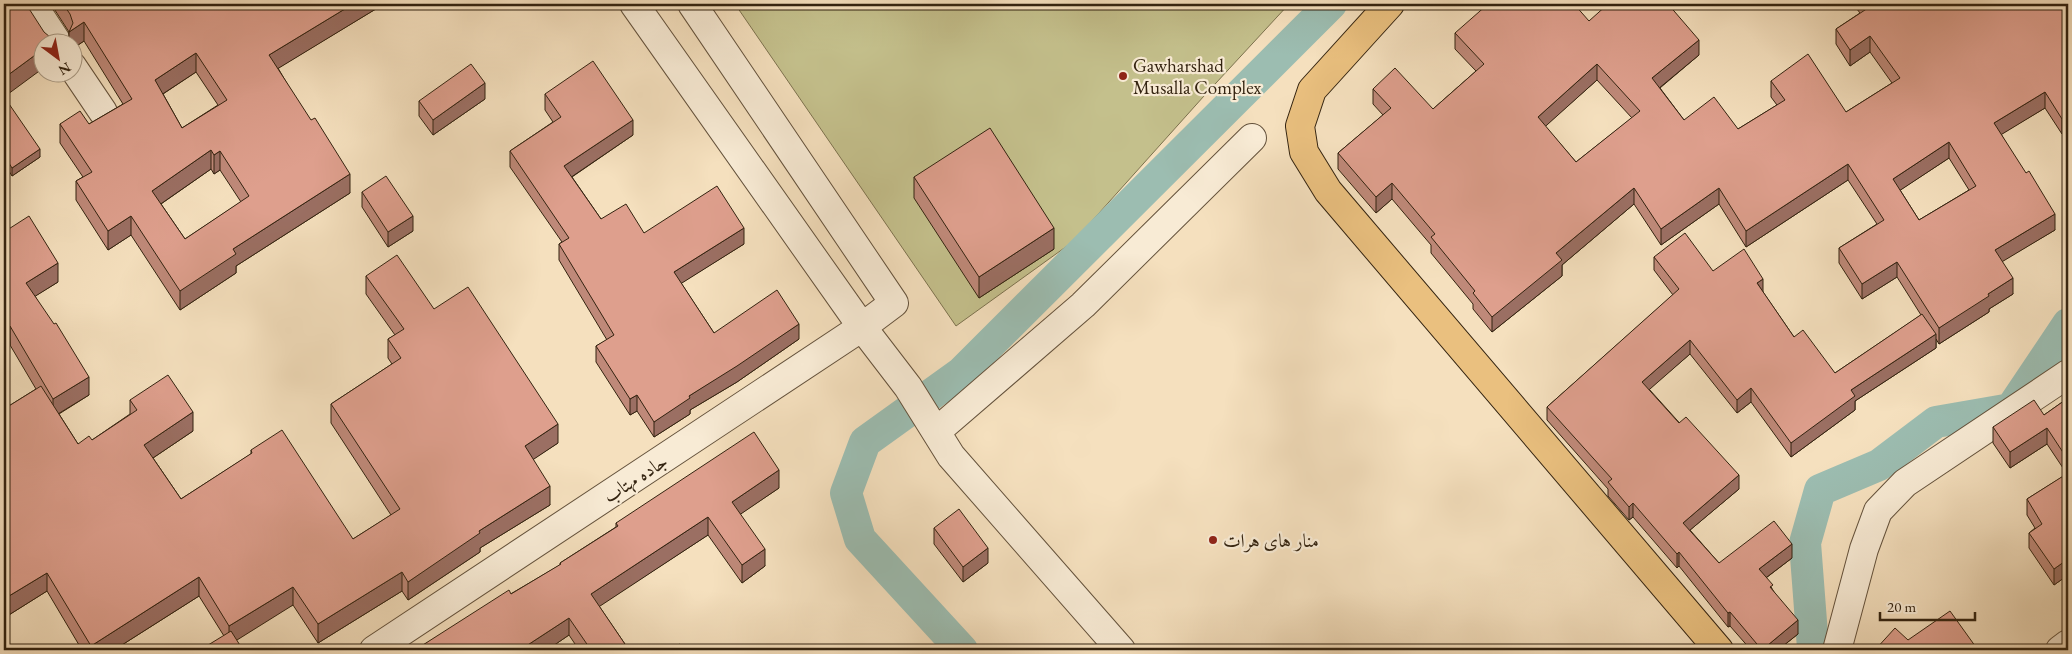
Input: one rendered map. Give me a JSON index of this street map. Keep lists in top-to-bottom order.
{
  "streets": {
    "street": ["جاده مهتاب"]
  },
  "places": ["Gawharshad Musalla Complex", "منار های هرات"],
  "scale_bar": "20 m",
  "north": "bottom right"
}
